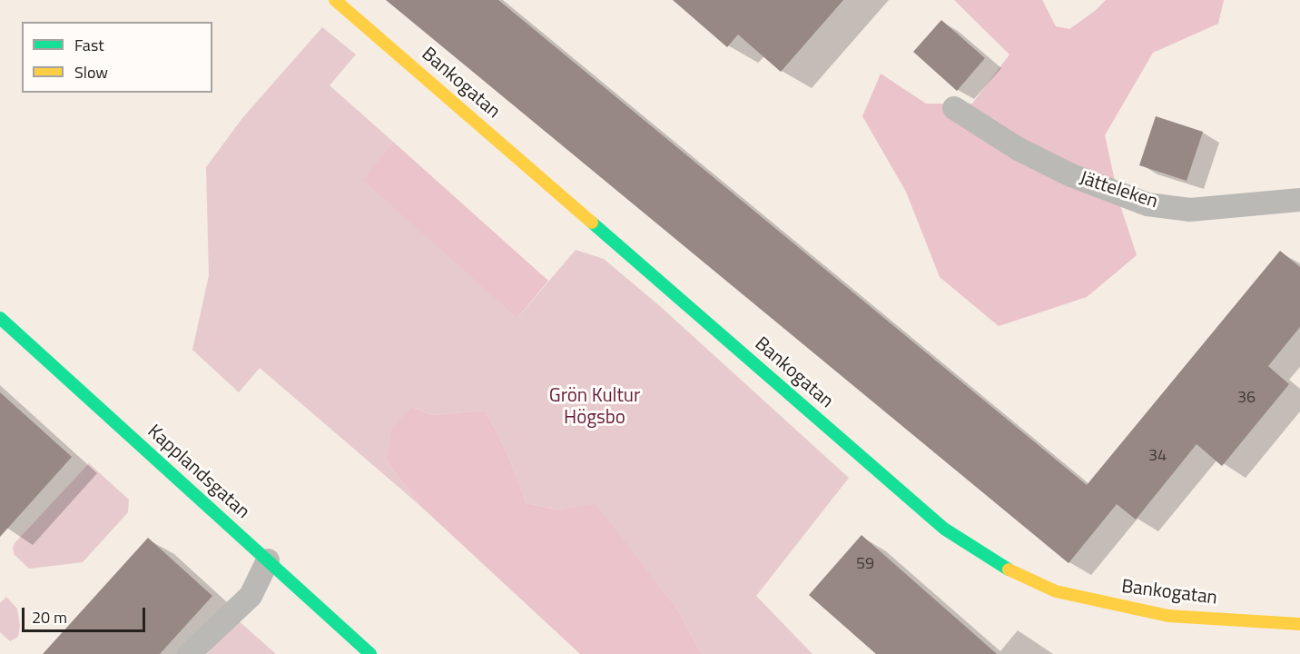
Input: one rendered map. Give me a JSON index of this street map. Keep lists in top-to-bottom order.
{
  "streets": {
    "street": ["Bankogatan", "Kapplandsgatan"],
    "lane": ["Jätteleken"]
  },
  "parks": ["Grön Kultur Högsbo"],
  "house_numbers": ["36", "34", "59"],
  "legend": ["Fast", "Slow"],
  "scale_bar": "20 m"
}
